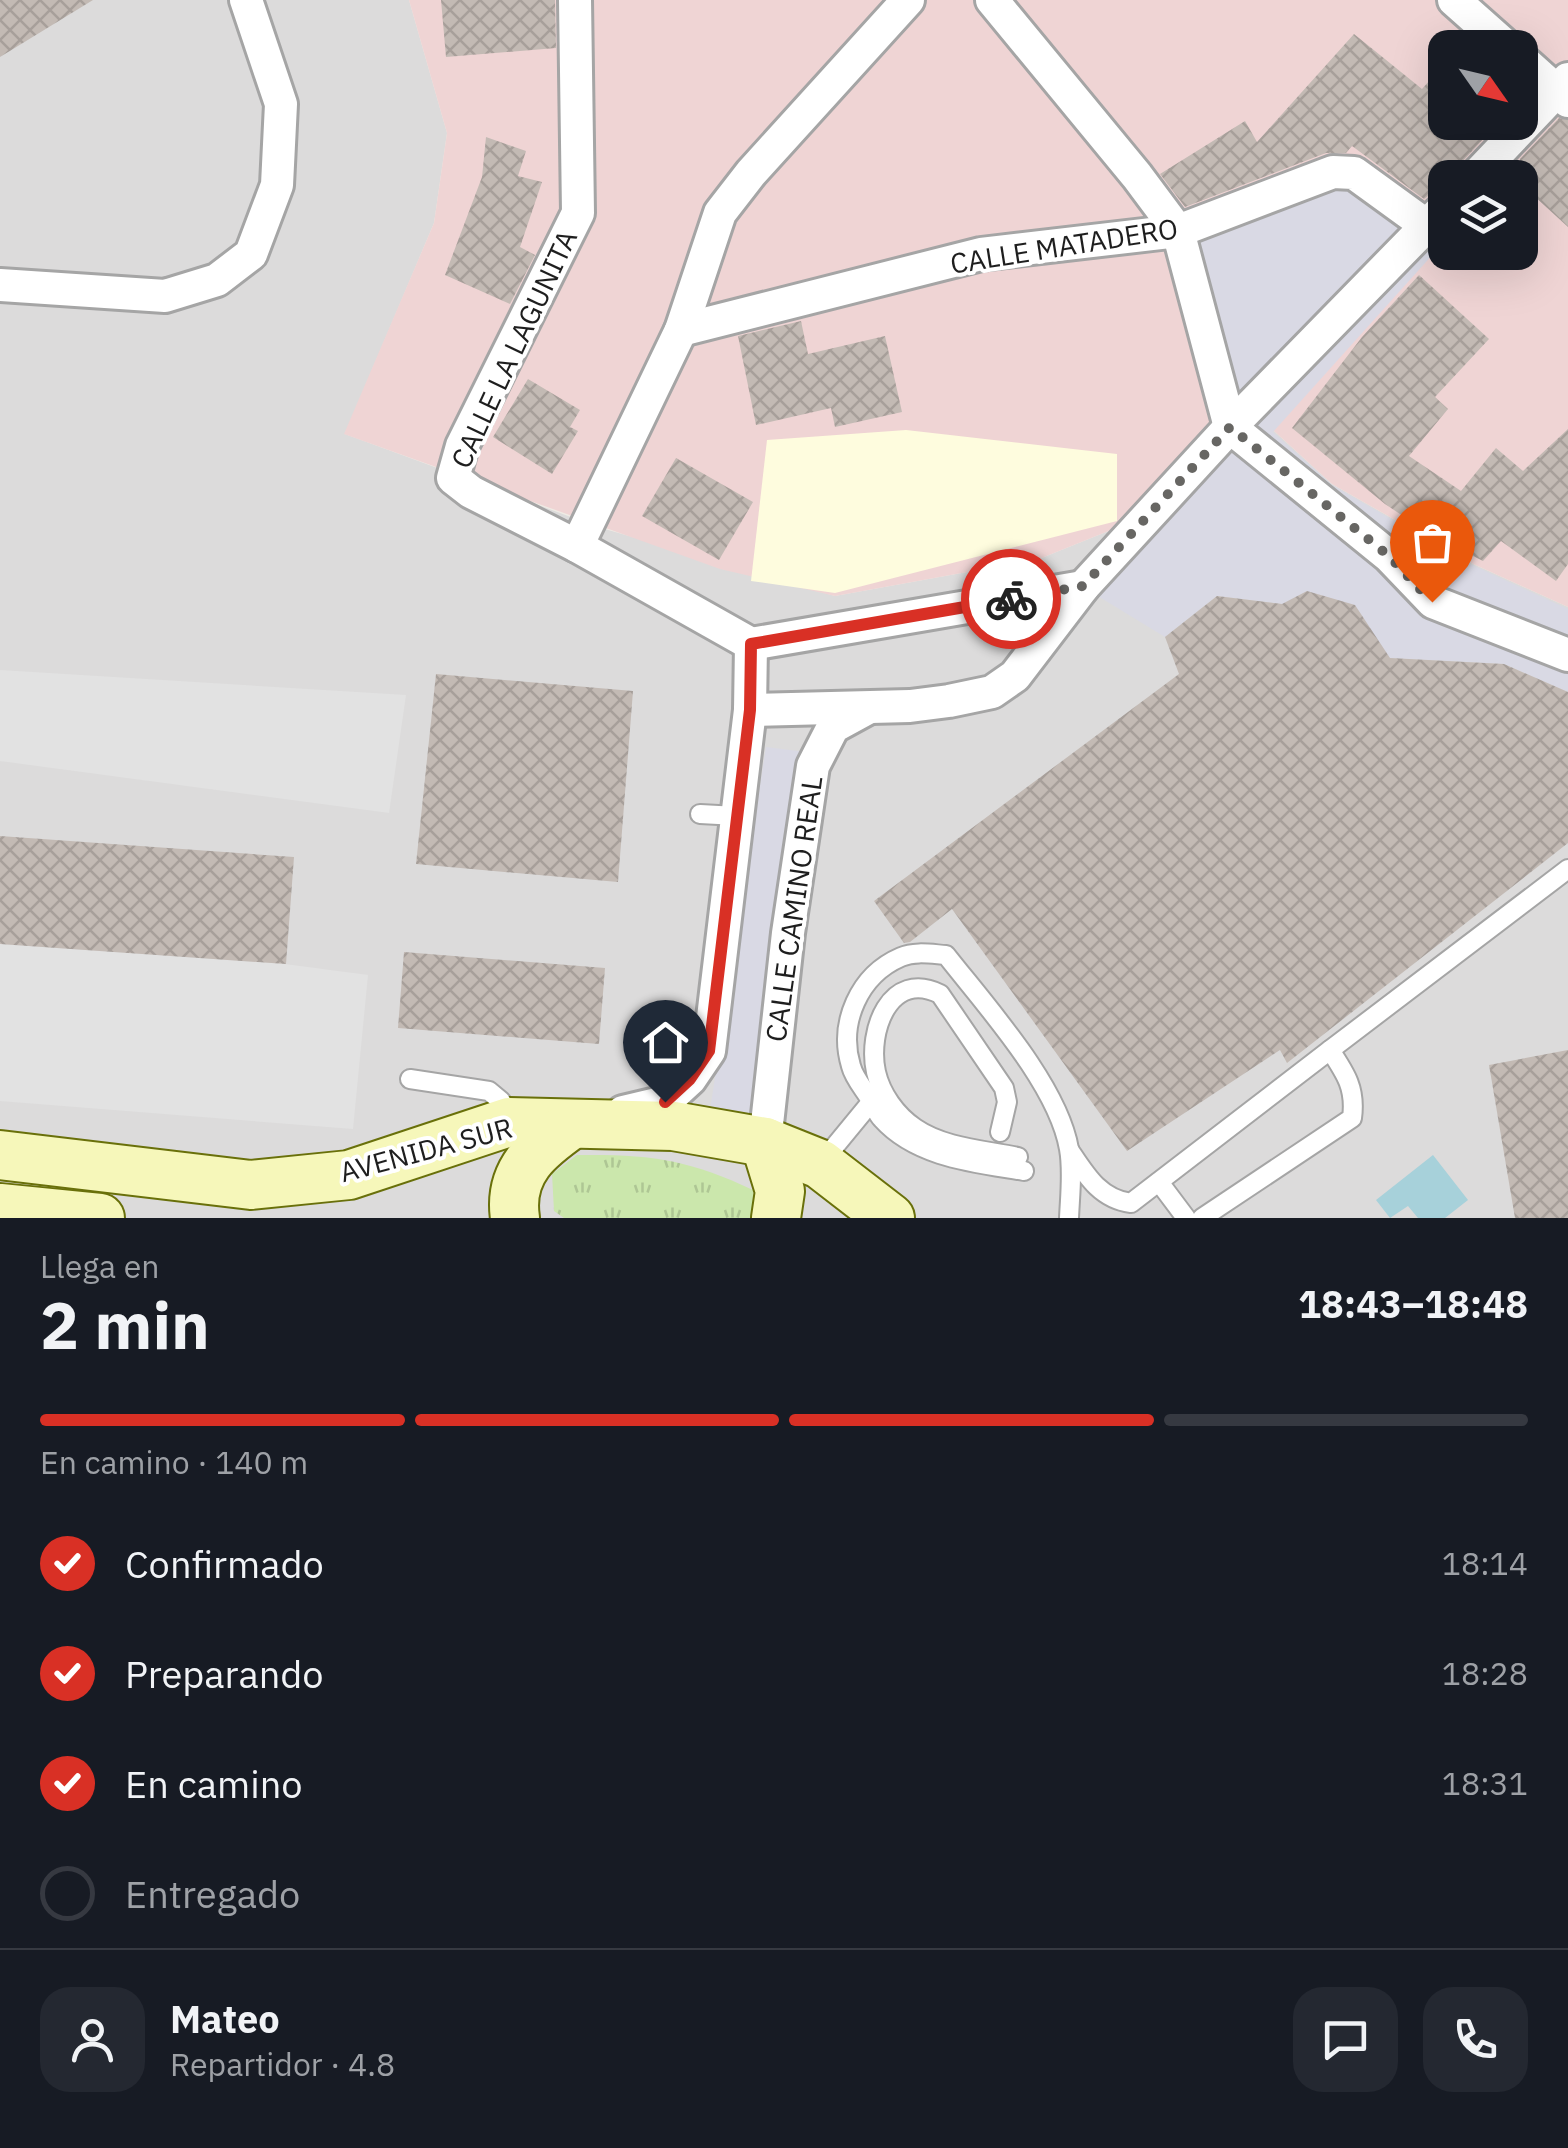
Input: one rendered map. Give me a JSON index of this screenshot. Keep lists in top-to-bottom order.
{
  "streets": {
    "street": [
      "CALLE MATADERO",
      "CALLE LA LAGUNITA",
      "CALLE CAMINO REAL",
      "AVENIDA SUR"
    ]
  },
  "crossings": [
    ["CALLE CAMINO REAL", "AVENIDA SUR"]
  ],
  "north": "bottom right",
  "page": {
    "heading": ["2 min", "Llega en", "18:43–18:48"],
    "panel": ["Mateo", "Repartidor · 4.8"],
    "bar": "En camino · 140 m",
    "list": [
      ["Confirmado", "18:14"],
      ["Preparando", "18:28"],
      ["En camino", "18:31"],
      "Entregado"
    ]
  }
}
